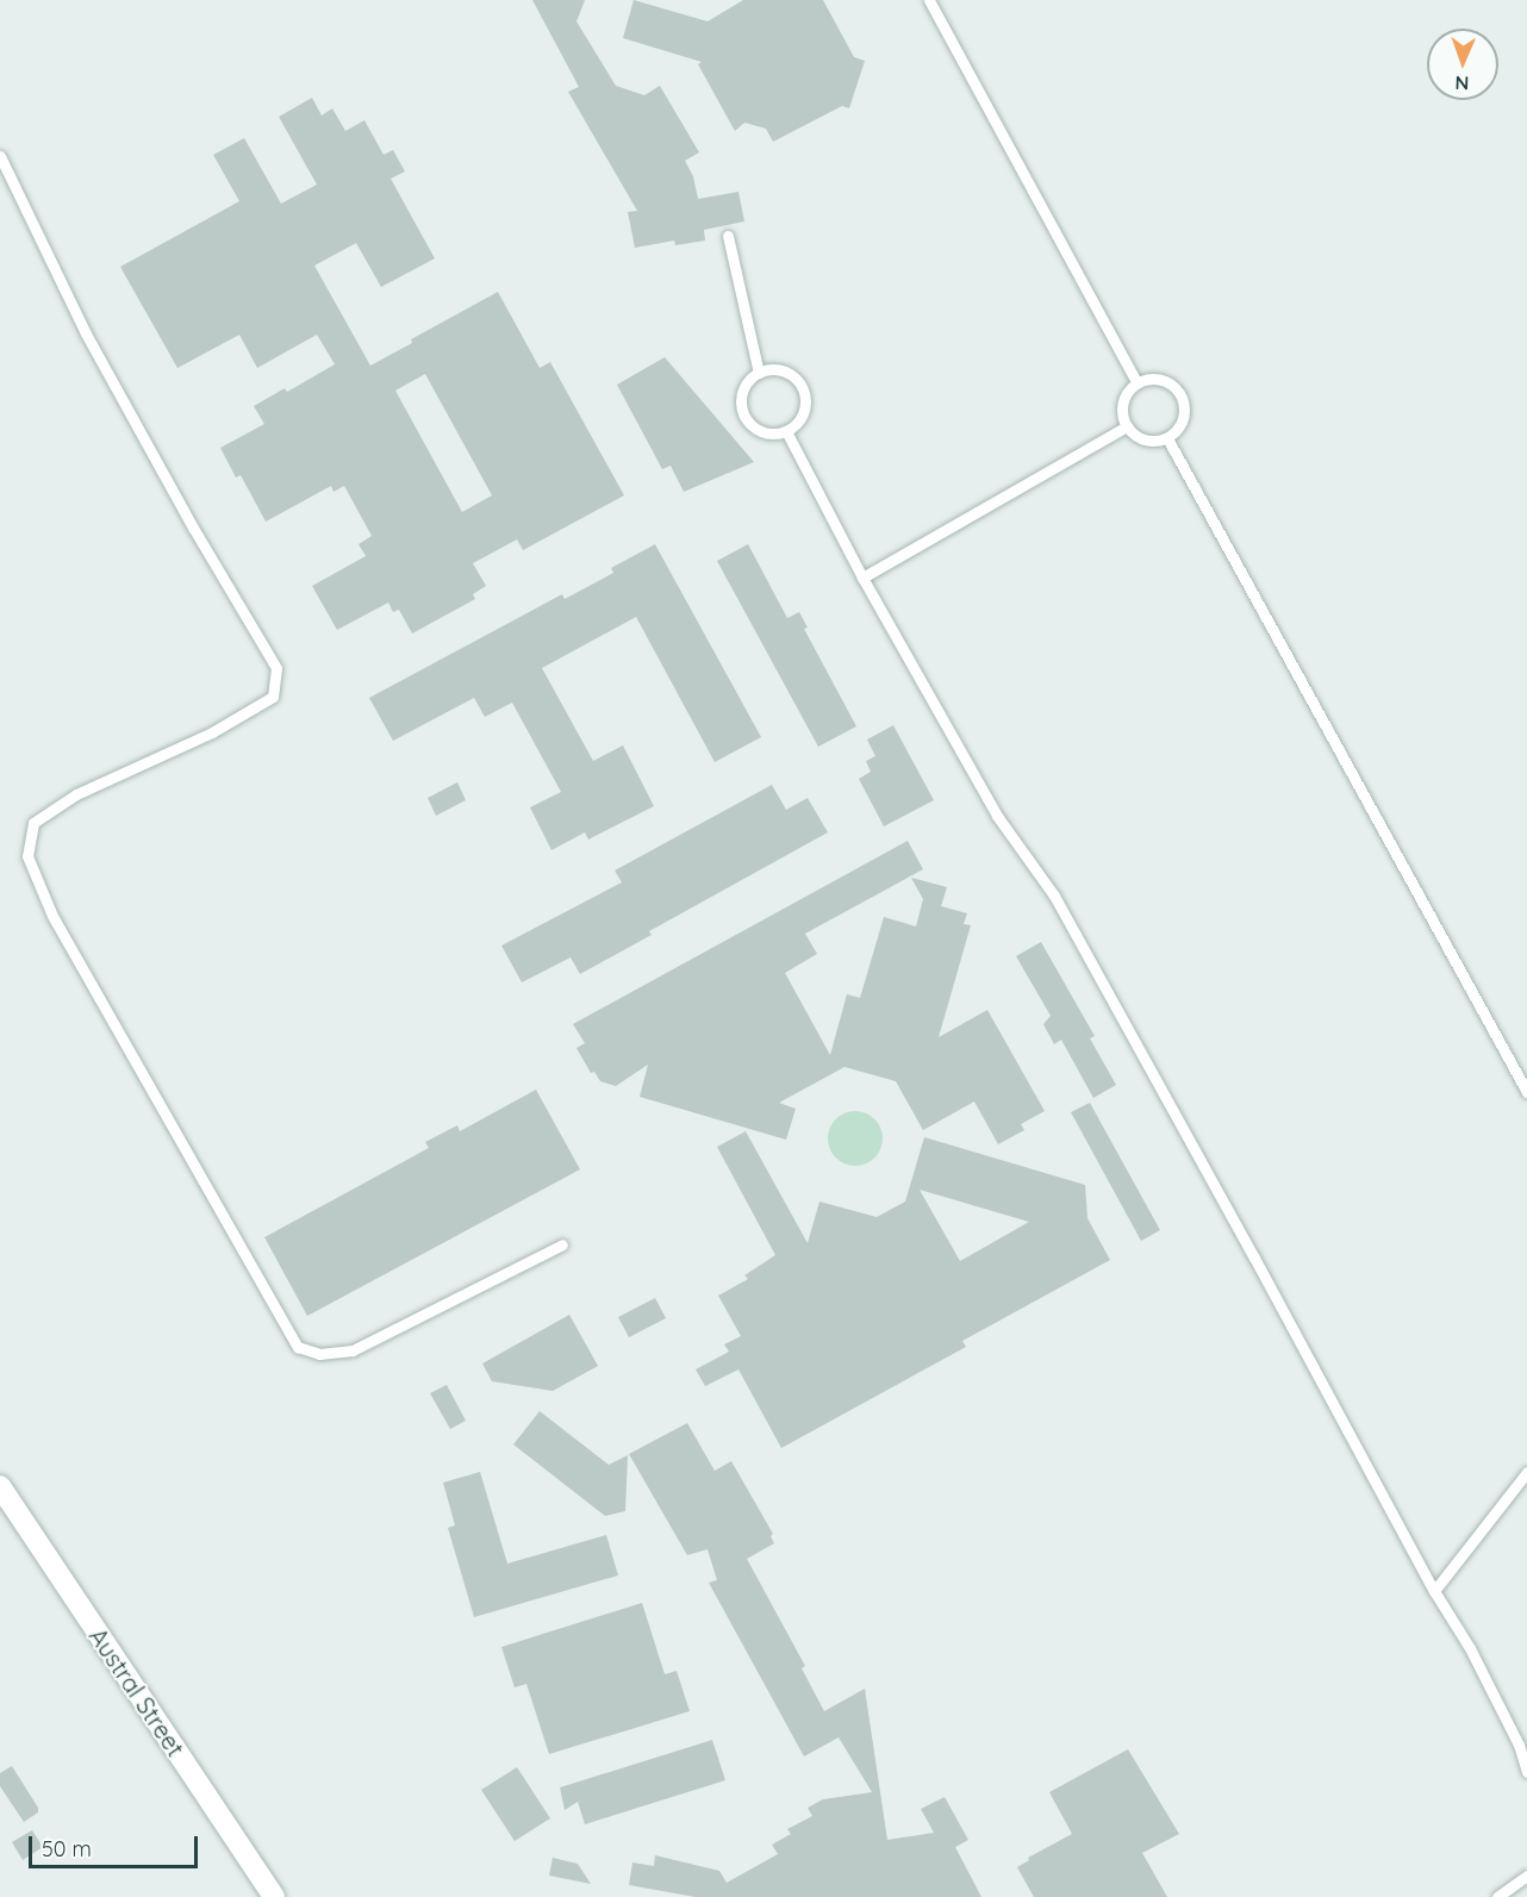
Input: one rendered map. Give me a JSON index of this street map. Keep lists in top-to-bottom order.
{
  "streets": {
    "street": ["Austral Street"]
  },
  "scale_bar": "50 m",
  "north": "bottom"
}
